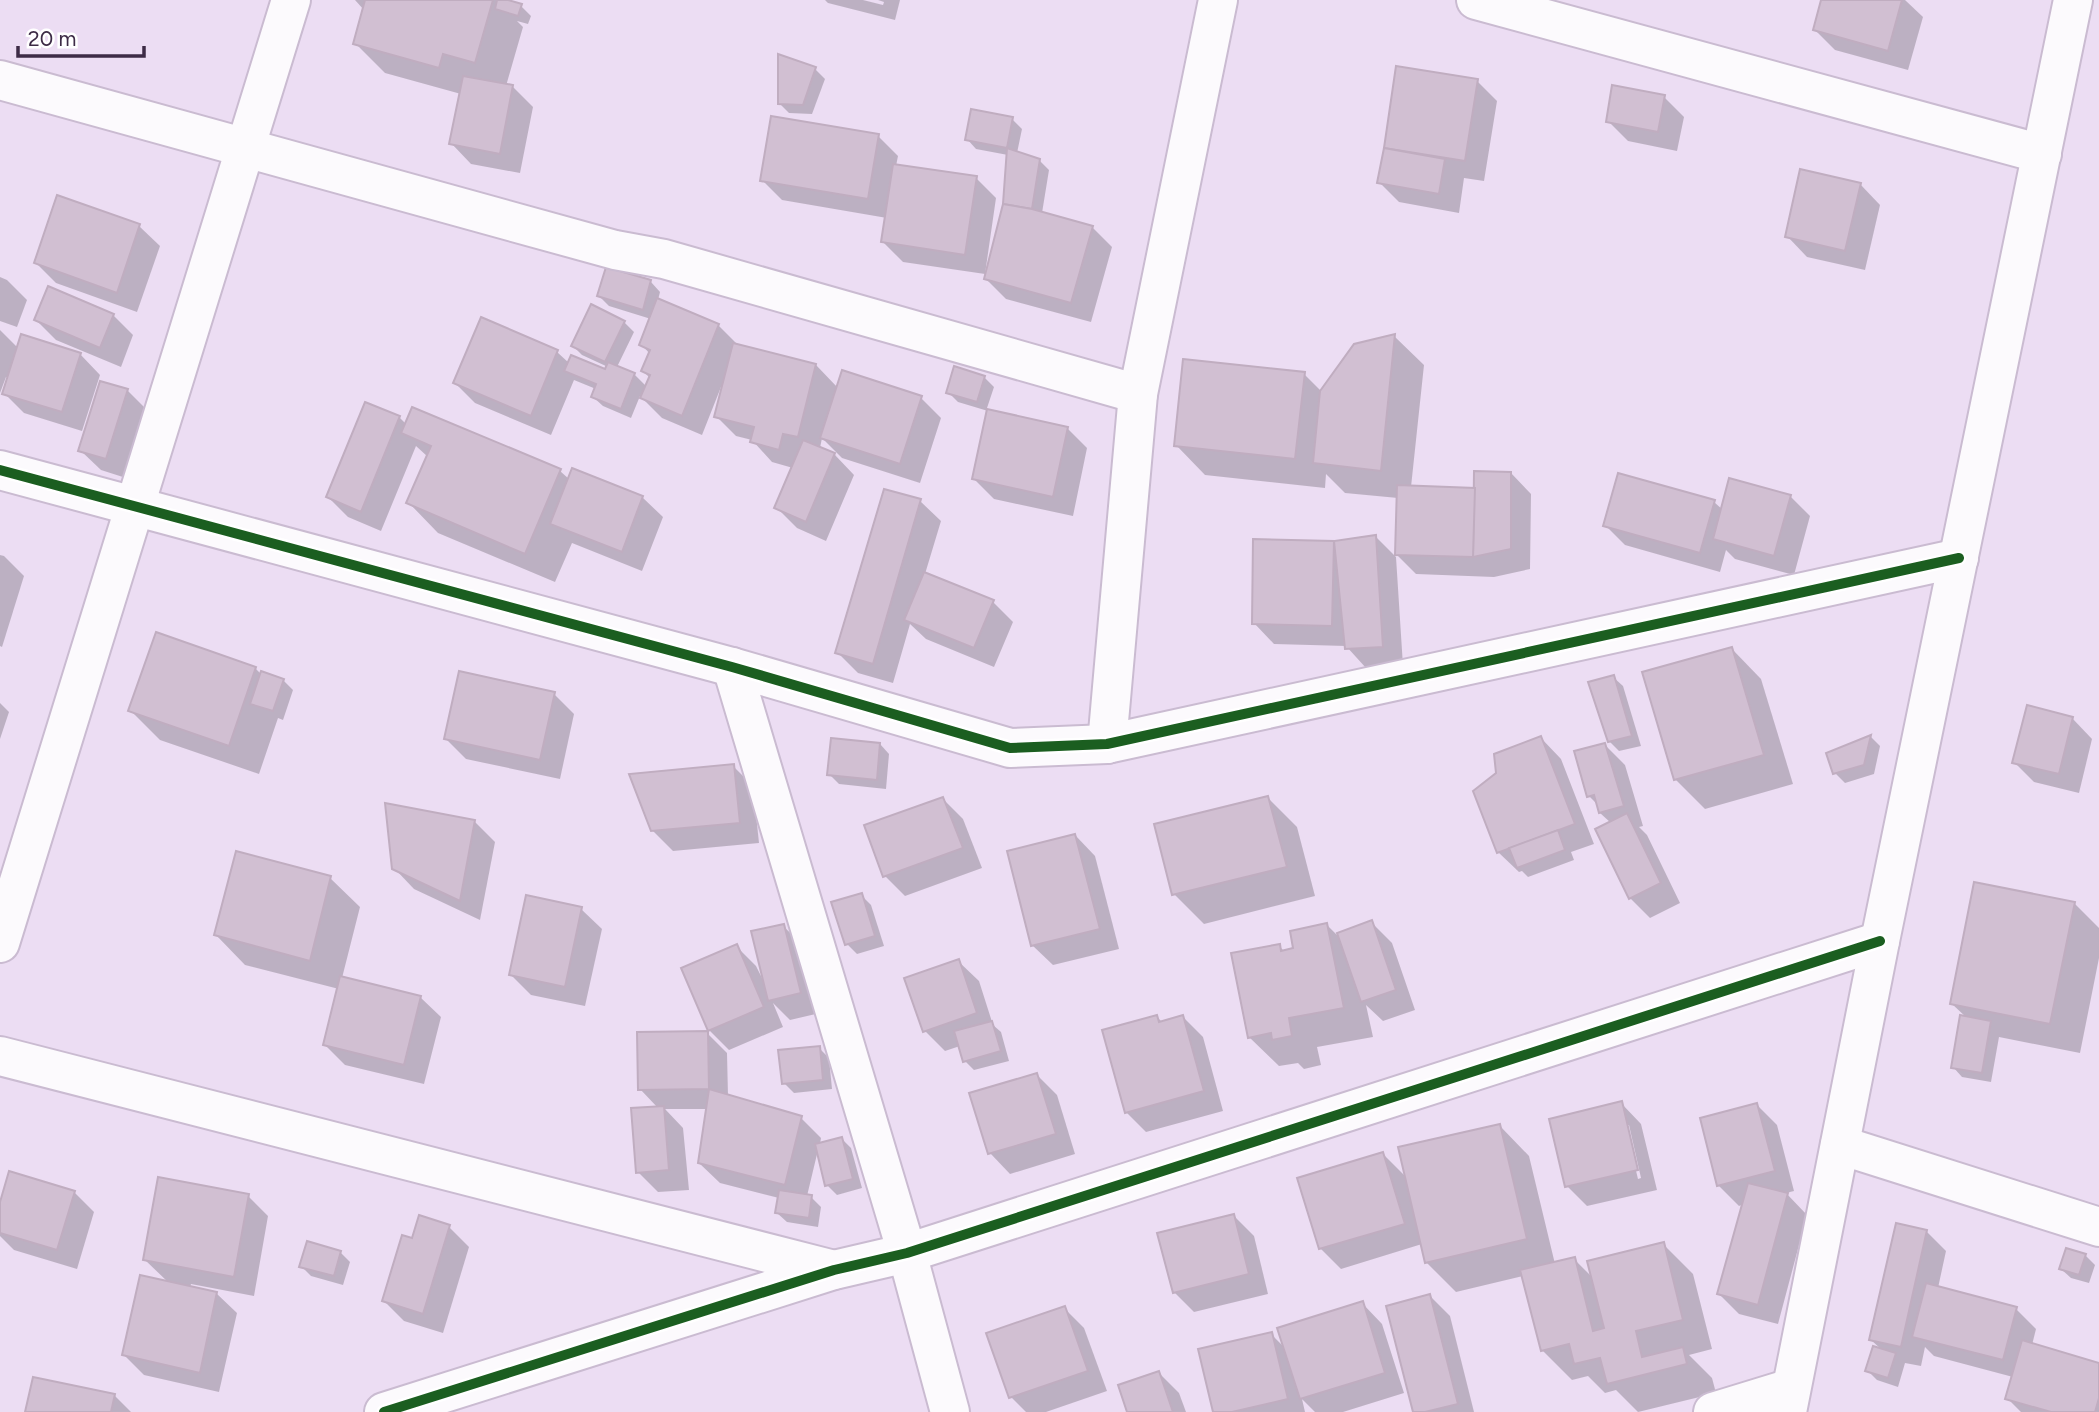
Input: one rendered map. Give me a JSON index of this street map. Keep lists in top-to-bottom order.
{
  "scale_bar": "20 m"
}
